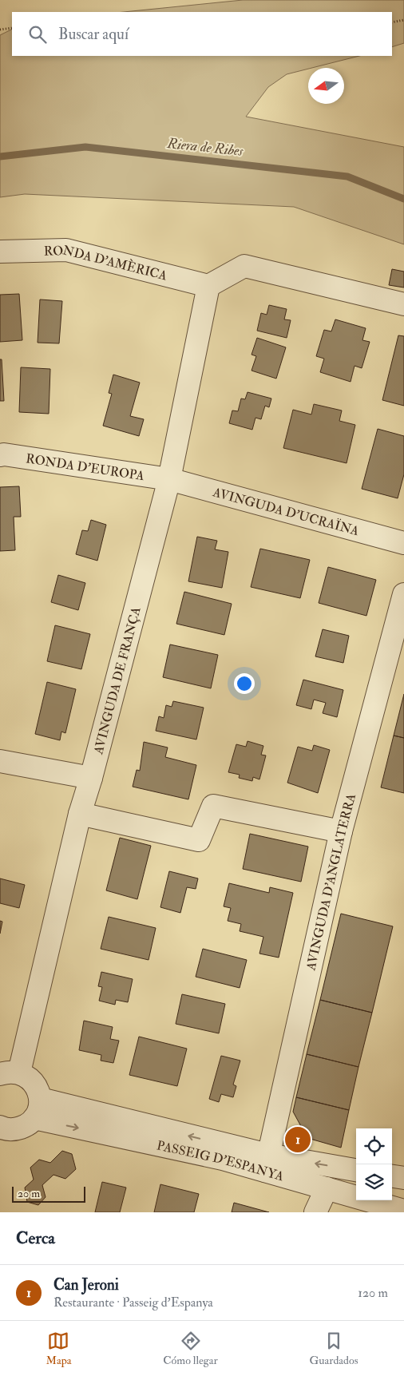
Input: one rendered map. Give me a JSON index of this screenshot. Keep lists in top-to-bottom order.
{
  "streets": {
    "street": [
      "RONDA D'AMÈRICA",
      "RONDA D'EUROPA",
      "AVINGUDA D'UCRAÏNA",
      "AVINGUDA DE FRANÇA",
      "AVINGUDA D'ANGLATERRA",
      "PASSEIG D'ESPANYA"
    ]
  },
  "crossings": [
    ["RONDA D'AMÈRICA", "AVINGUDA DE FRANÇA"],
    ["RONDA D'EUROPA", "AVINGUDA D'UCRAÏNA"],
    ["RONDA D'EUROPA", "AVINGUDA DE FRANÇA"],
    ["AVINGUDA D'UCRAÏNA", "AVINGUDA DE FRANÇA"],
    ["AVINGUDA D'ANGLATERRA", "PASSEIG D'ESPANYA"]
  ],
  "water": ["Riera de Ribes"],
  "scale_bar": "20 m",
  "north": "left",
  "page": {
    "search": "Buscar aquí",
    "pins": "1",
    "scale": "20 m",
    "heading": "Cerca",
    "list": [
      {
        "mark": "1",
        "name": "Can Jeroni",
        "note": "Restaurante · Passeig d'Espanya",
        "value": "120 m"
      }
    ],
    "nav": ["Mapa", "Cómo llegar", "Guardados"]
  }
}
